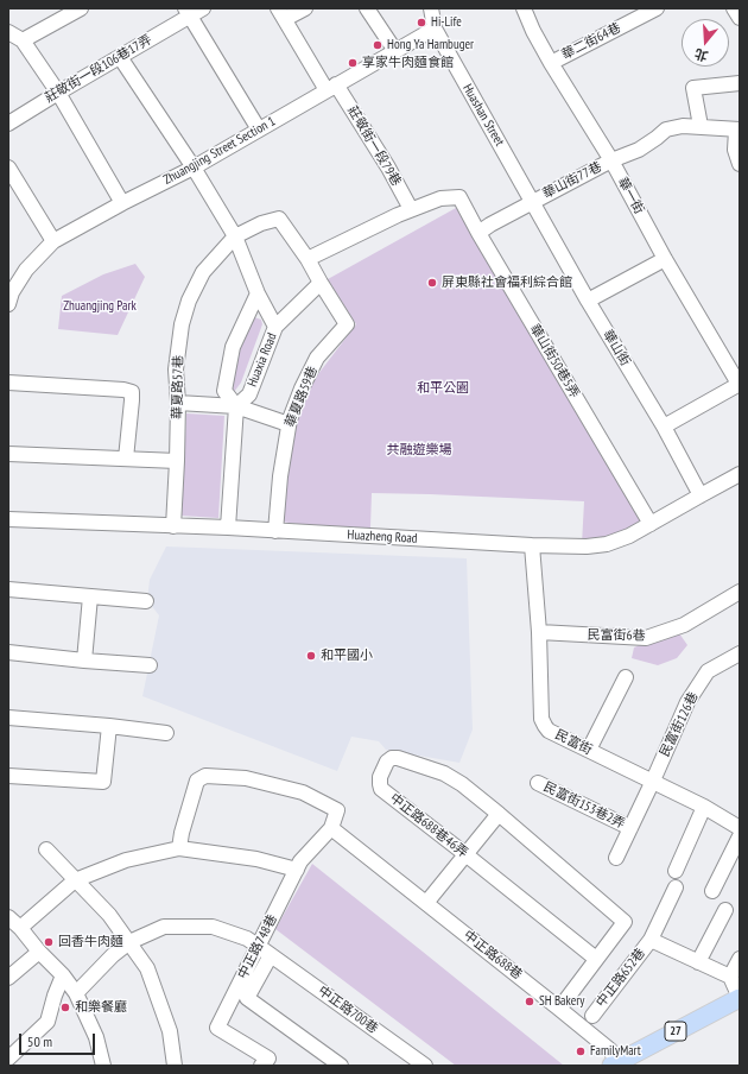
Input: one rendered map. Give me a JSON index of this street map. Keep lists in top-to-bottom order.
{
  "streets": {
    "main road": ["27"],
    "street": [
      "華二街64巷",
      "莊敬街一段106巷17弄",
      "Huashan Street",
      "莊敬街一段79巷",
      "Zhuangjing Street Section 1",
      "華山街77巷",
      "華一街",
      "華山街",
      "Huaxia Road",
      "華山街50巷5弄",
      "華夏路57巷",
      "華夏路59巷",
      "Huazheng Road",
      "民富街6巷",
      "民富街126巷",
      "民富街",
      "民富街153巷2弄",
      "中正路688巷46弄",
      "中正路748巷",
      "中正路688巷",
      "中正路652巷",
      "中正路700巷"
    ]
  },
  "crossings": [
    ["華二街64巷", "華一街"],
    ["Huashan Street", "Zhuangjing Street Section 1"],
    ["Huashan Street", "華山街77巷"],
    ["Huashan Street", "華山街"],
    ["莊敬街一段79巷", "Zhuangjing Street Section 1"],
    ["莊敬街一段79巷", "華山街50巷5弄"],
    ["華山街77巷", "華一街"],
    ["華山街77巷", "華山街"],
    ["華山街77巷", "華山街50巷5弄"],
    ["華山街", "Huazheng Road"],
    ["Huaxia Road", "華夏路59巷"],
    ["華山街50巷5弄", "Huazheng Road"],
    ["華夏路57巷", "Huazheng Road"],
    ["華夏路59巷", "Huazheng Road"],
    ["Huazheng Road", "民富街"],
    ["民富街6巷", "民富街"],
    ["民富街126巷", "民富街"],
    ["民富街126巷", "民富街153巷2弄"],
    ["中正路748巷", "中正路688巷"],
    ["中正路748巷", "中正路700巷"],
    ["中正路688巷", "27"]
  ],
  "parks": ["Zhuangjing Park", "和平公園", "共融遊樂場"],
  "places": [
    "Hi-Life",
    "Hong Ya Hambuger",
    "享家牛肉麵食館",
    "屏東縣社會福利綜合館",
    "和平國小",
    "回香牛肉麵",
    "SH Bakery",
    "和樂餐廳",
    "FamilyMart"
  ],
  "scale_bar": "50 m",
  "north": "bottom"
}
